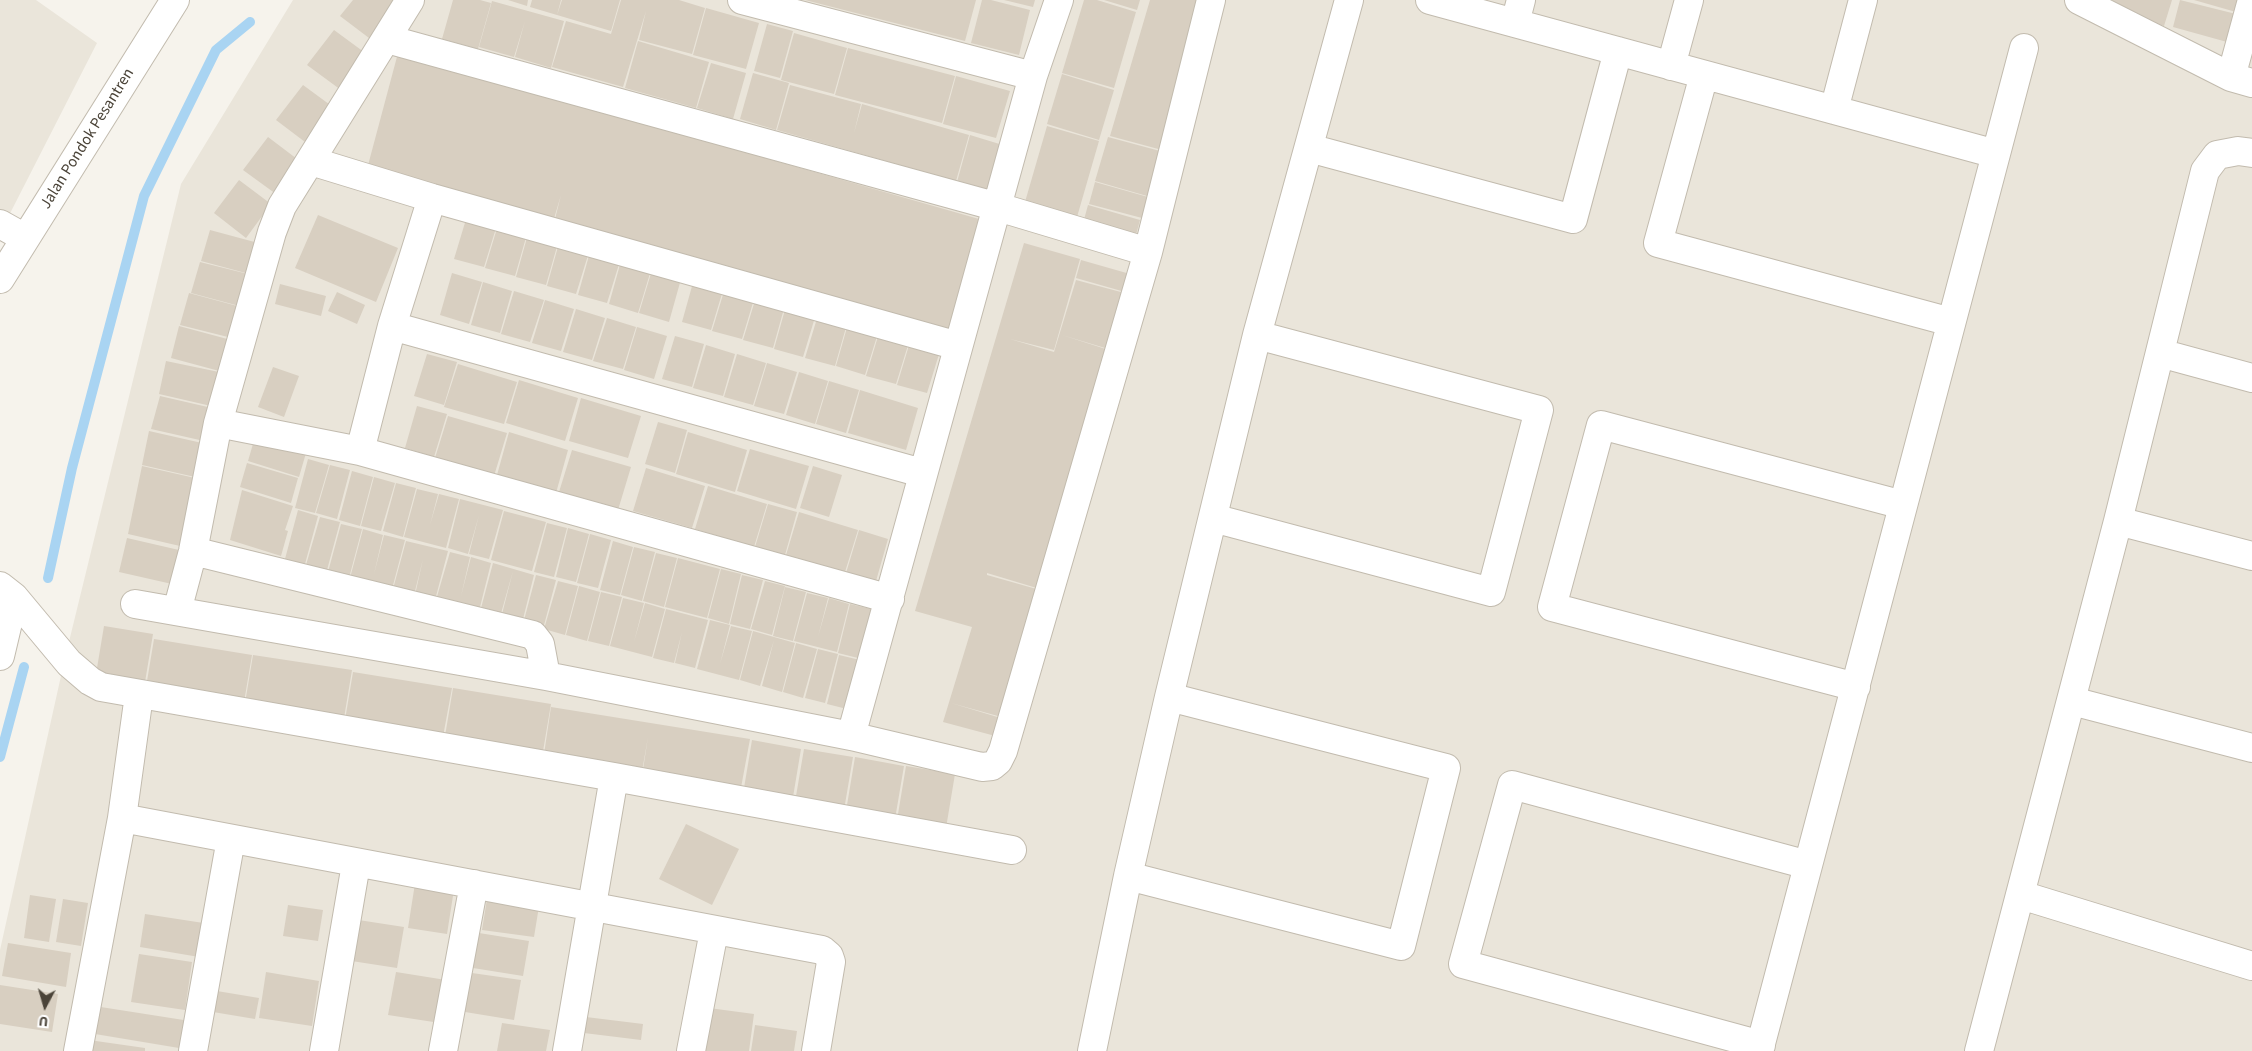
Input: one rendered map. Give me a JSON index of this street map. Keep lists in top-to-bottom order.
{
  "streets": {
    "street": ["Jalan Pondok Pesantren"]
  },
  "north": "bottom"
}
